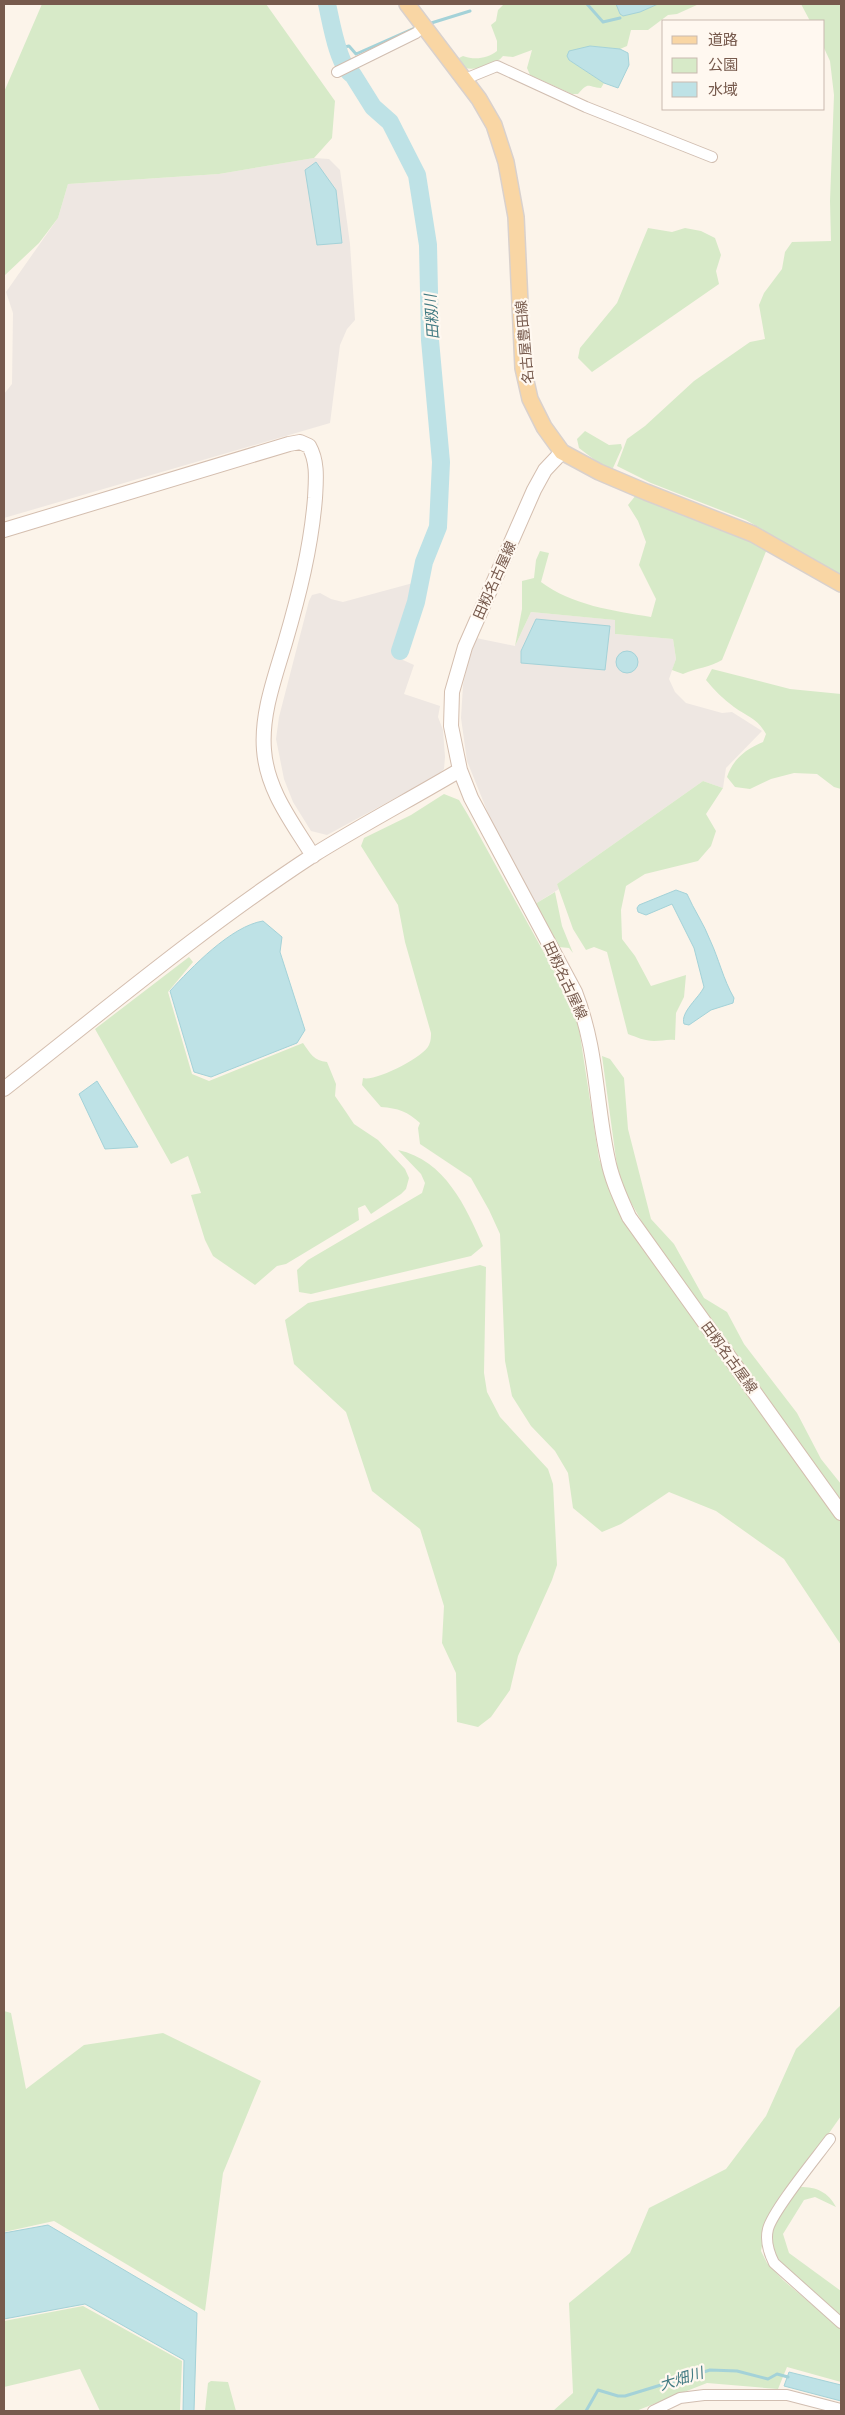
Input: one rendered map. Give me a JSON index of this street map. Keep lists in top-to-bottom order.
{
  "streets": {
    "main road": ["名古屋豊田線"],
    "street": ["田籾名古屋線"]
  },
  "crossings": [
    ["名古屋豊田線", "田籾名古屋線"]
  ],
  "water": ["田籾川", "大畑川"],
  "legend": ["道路", "公園", "水域"]
}
